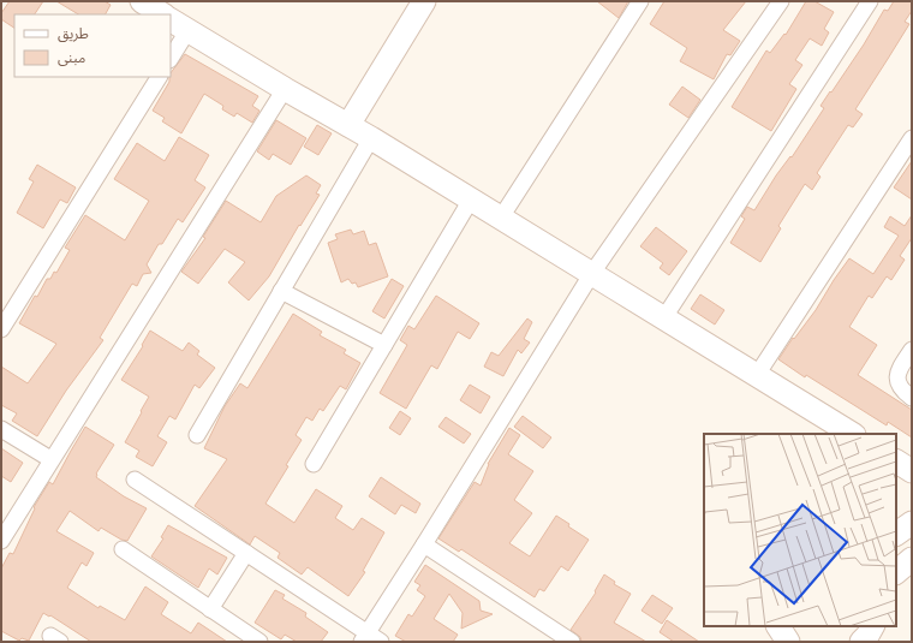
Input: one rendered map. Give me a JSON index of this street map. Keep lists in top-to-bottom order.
{
  "legend": ["طريق", "مبنى"]
}
